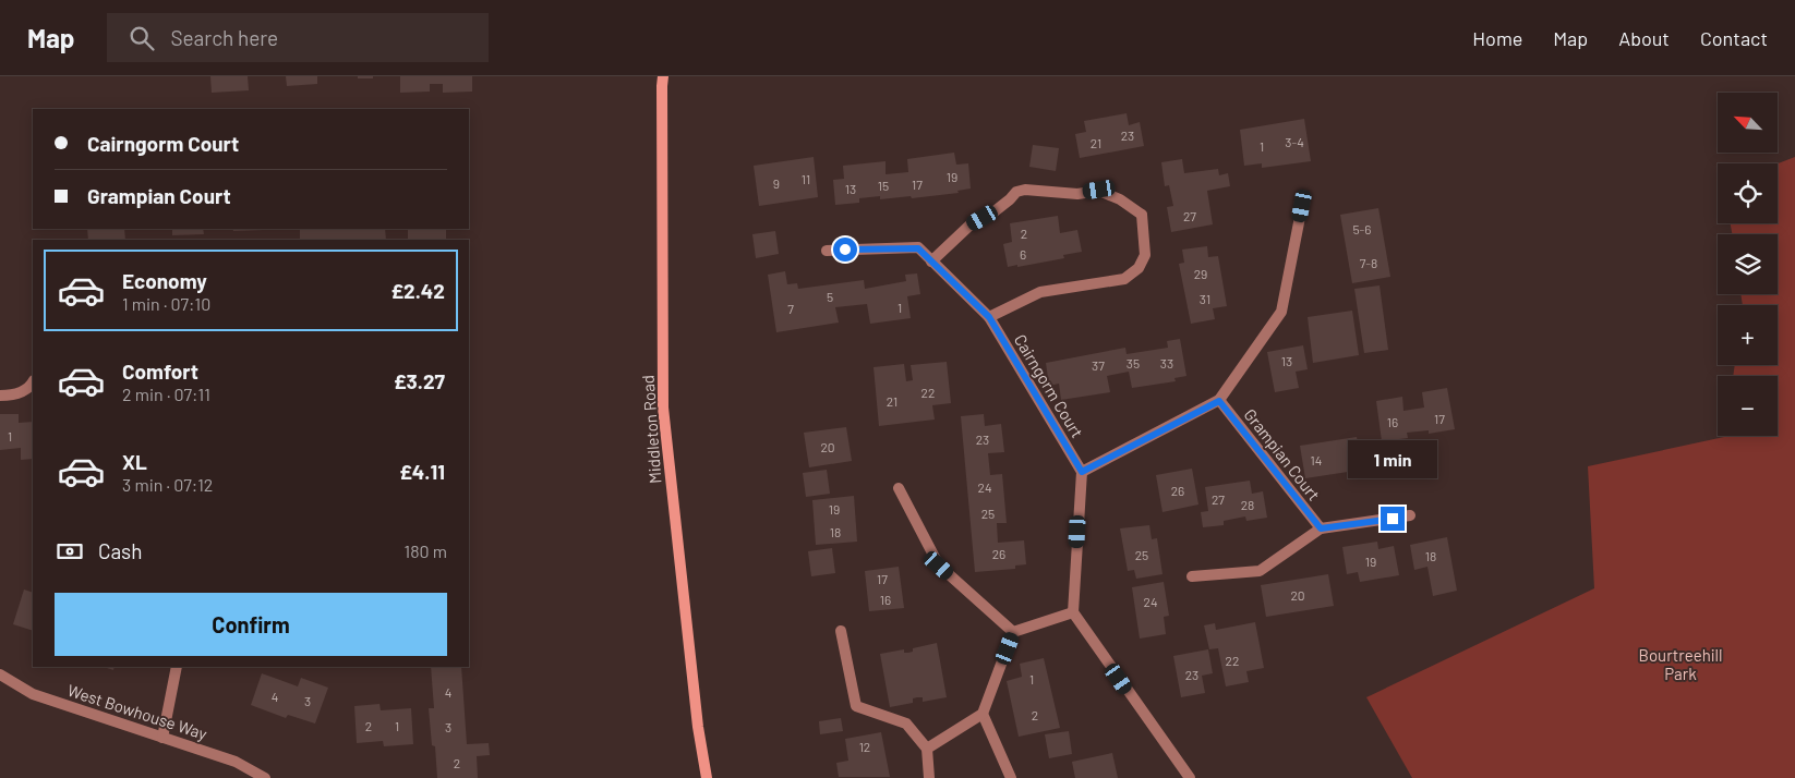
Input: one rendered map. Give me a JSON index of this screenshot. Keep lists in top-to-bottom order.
{
  "streets": {
    "main road": ["Middleton Road"],
    "street": ["Cairngorm Court", "Grampian Court", "West Bowhouse Way"]
  },
  "parks": ["Bourtreehill Park"],
  "house_numbers": [
    "23",
    "3-4",
    "21",
    "1",
    "19",
    "11",
    "9",
    "17",
    "15",
    "13",
    "27",
    "5-6",
    "2",
    "6",
    "7-8",
    "29",
    "5",
    "31",
    "1",
    "7",
    "13",
    "35",
    "33",
    "37",
    "22",
    "21",
    "17",
    "16",
    "1",
    "23",
    "20",
    "14",
    "24",
    "26",
    "27",
    "28",
    "19",
    "25",
    "18",
    "26",
    "25",
    "18",
    "19",
    "17",
    "20",
    "16",
    "24",
    "22",
    "23",
    "1",
    "4",
    "4",
    "3",
    "2",
    "2",
    "1",
    "3",
    "12",
    "2"
  ],
  "north": "top left",
  "page": {
    "header": "Map",
    "search": "Search here",
    "nav": [
      "Home",
      "Map",
      "About",
      "Contact"
    ],
    "map_buttons": ["+", "−"],
    "banner": ["Cairngorm Court", "Grampian Court"],
    "list": [
      {
        "name": "Economy",
        "note": "1 min · 07:10",
        "value": "£2.42"
      },
      {
        "name": "Comfort",
        "note": "2 min · 07:11",
        "value": "£3.27"
      },
      {
        "name": "XL",
        "note": "3 min · 07:12",
        "value": "£4.11"
      }
    ],
    "bubble": "1 min",
    "pay": ["Cash", "180 m"],
    "buttons": "Confirm"
  }
}
